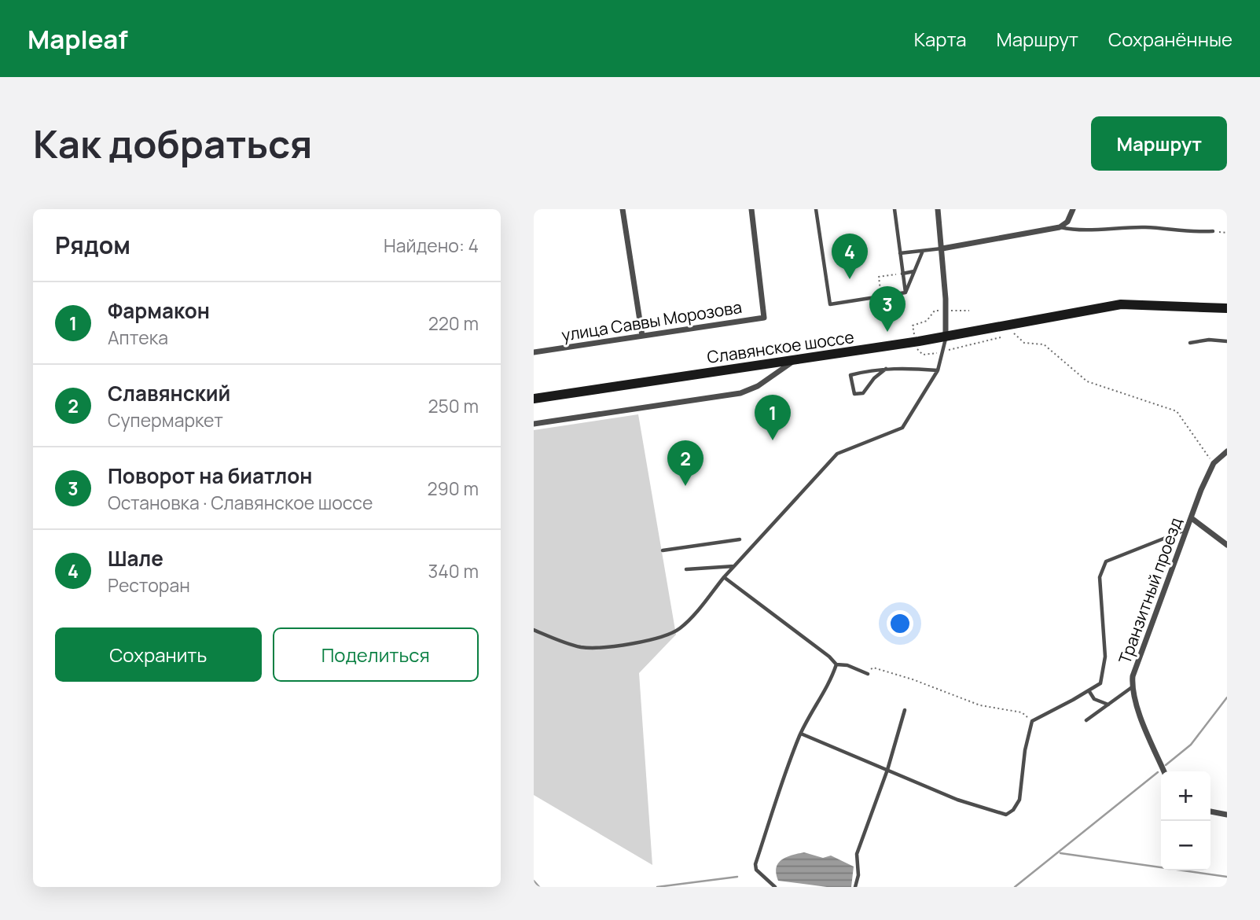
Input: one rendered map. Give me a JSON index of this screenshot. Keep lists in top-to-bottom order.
{
  "streets": {
    "main road": ["Славянское шоссе"],
    "street": ["улица Саввы Морозова", "Транзитный проезд"]
  },
  "page": {
    "header": "Mapleaf",
    "nav": ["Карта", "Маршрут", "Сохранённые"],
    "buttons": [
      "Маршрут",
      ["Сохранить", "Поделиться"]
    ],
    "title": "Как добраться",
    "heading": ["Рядом", "Найдено: 4"],
    "pins": [
      "4",
      "3",
      "1",
      "2"
    ],
    "list": [
      {
        "mark": "1",
        "name": "Фармакон",
        "note": "Аптека",
        "value": "220 m"
      },
      {
        "mark": "2",
        "name": "Славянский",
        "note": "Супермаркет",
        "value": "250 m"
      },
      {
        "mark": "3",
        "name": "Поворот на биатлон",
        "note": "Остановка · Славянское шоссе",
        "value": "290 m"
      },
      {
        "mark": "4",
        "name": "Шале",
        "note": "Ресторан",
        "value": "340 m"
      }
    ],
    "map_buttons": ["+", "−"]
  }
}
